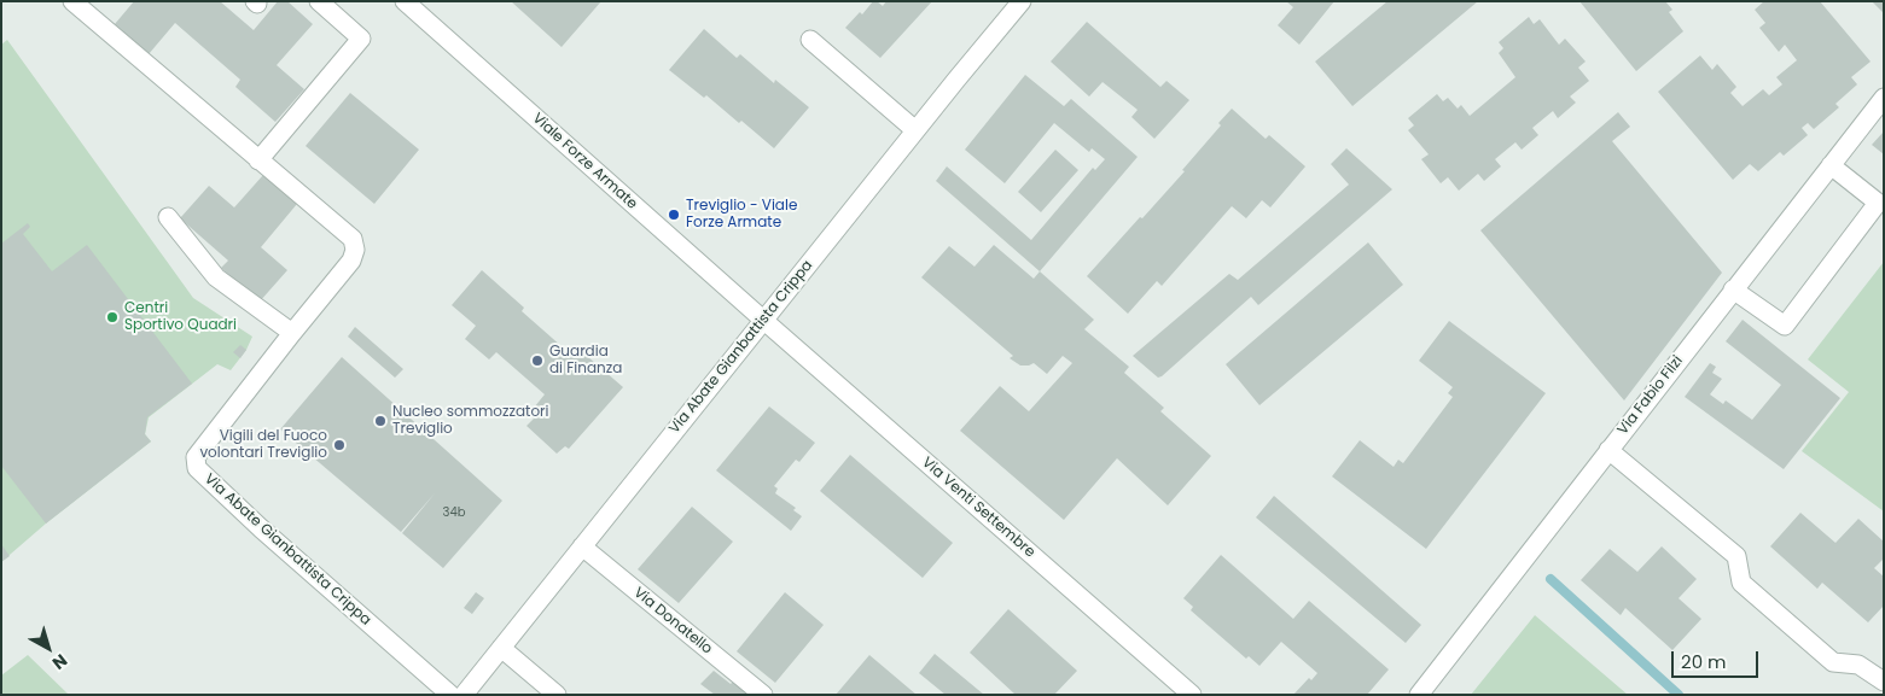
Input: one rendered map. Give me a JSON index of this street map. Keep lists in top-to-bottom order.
{
  "streets": {
    "street": [
      "Viale Forze Armate",
      "Via Abate Gianbattista Crippa",
      "Via Fabio Filzi",
      "Via Venti Settembre",
      "Via Donatello"
    ]
  },
  "crossings": [
    ["Viale Forze Armate", "Via Abate Gianbattista Crippa"],
    ["Viale Forze Armate", "Via Venti Settembre"],
    ["Via Abate Gianbattista Crippa", "Via Venti Settembre"],
    ["Via Abate Gianbattista Crippa", "Via Donatello"]
  ],
  "places": [
    "Treviglio - Viale Forze Armate",
    "Centri Sportivo Quadri",
    "Guardia di Finanza",
    "Nucleo sommozzatori Treviglio",
    "Vigili del Fuoco volontari Treviglio"
  ],
  "house_numbers": ["34b"],
  "scale_bar": "20 m",
  "north": "bottom right"
}
